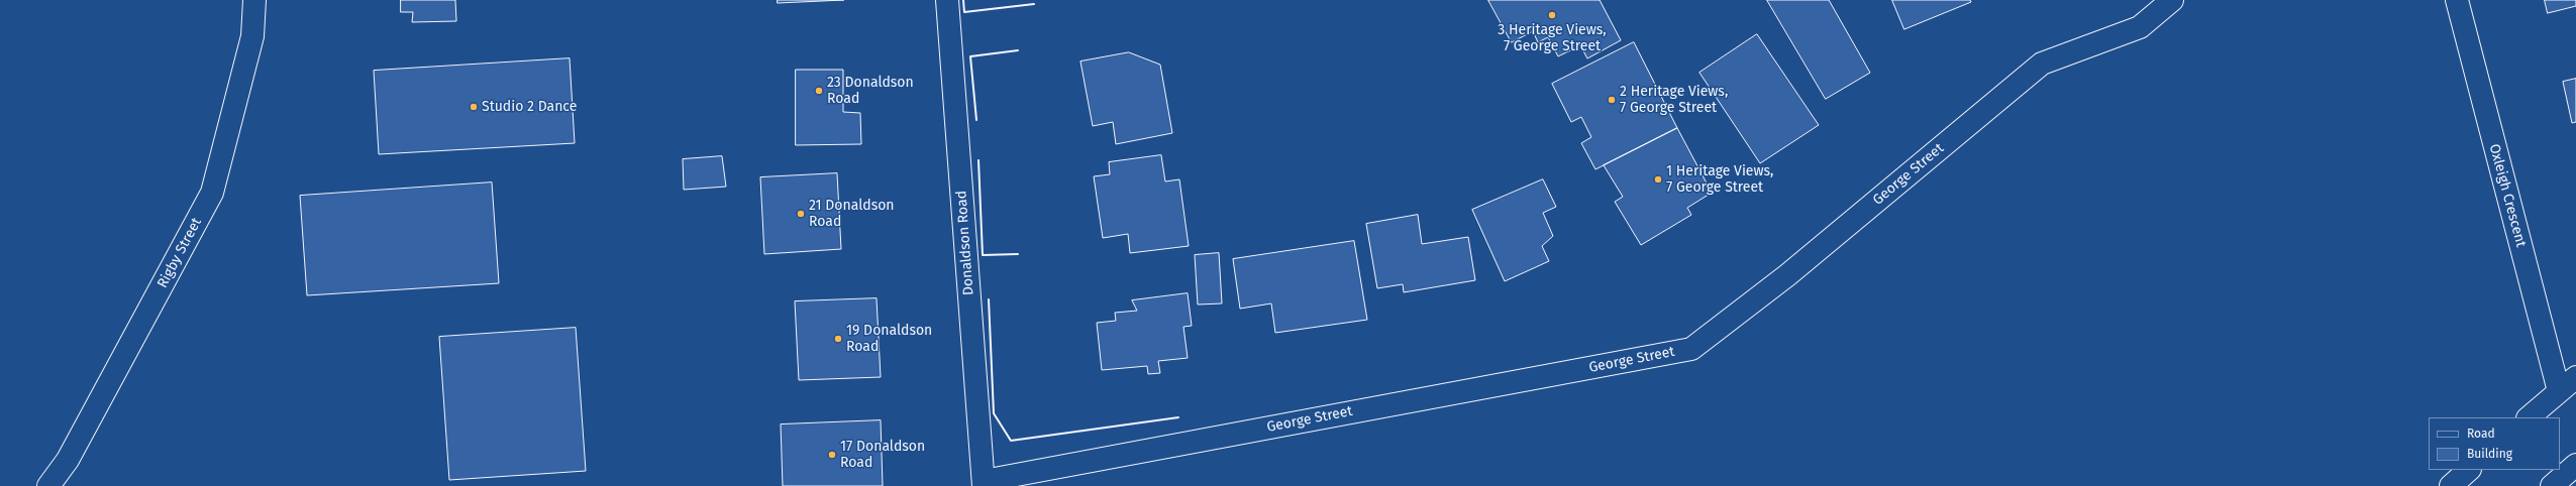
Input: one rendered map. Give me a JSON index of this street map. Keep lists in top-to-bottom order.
{
  "streets": {
    "street": [
      "George Street",
      "Oxleigh Crescent",
      "Donaldson Road",
      "Rigby Street"
    ]
  },
  "crossings": [
    ["George Street", "Donaldson Road"]
  ],
  "places": [
    "3 Heritage Views, 7 George Street",
    "23 Donaldson Road",
    "2 Heritage Views, 7 George Street",
    "Studio 2 Dance",
    "1 Heritage Views, 7 George Street",
    "21 Donaldson Road",
    "19 Donaldson Road",
    "17 Donaldson Road"
  ],
  "legend": ["Road", "Building"]
}
